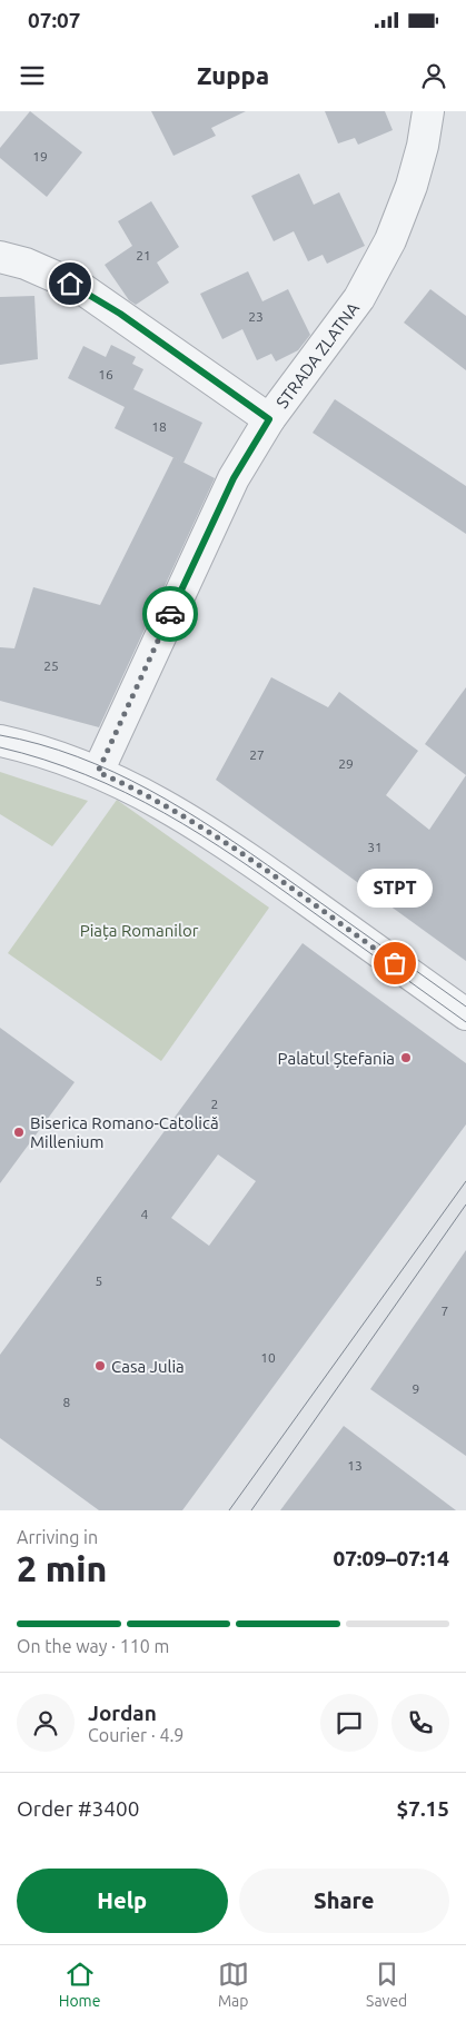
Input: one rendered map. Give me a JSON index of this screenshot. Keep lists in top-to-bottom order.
{
  "streets": {
    "street": ["STRADA ZLATNA"]
  },
  "parks": ["Piața Romanilor"],
  "places": [
    "STPT",
    "Palatul Ștefania",
    "Biserica Romano-Catolică Millenium",
    "Casa Julia"
  ],
  "house_numbers": [
    "19",
    "21",
    "23",
    "16",
    "18",
    "25",
    "27",
    "29",
    "31",
    "2",
    "4",
    "5",
    "7",
    "10",
    "9",
    "8",
    "13"
  ],
  "page": {
    "status": "07:07",
    "header": "Zuppa",
    "bubble": "STPT",
    "heading": ["2 min", "Arriving in", "07:09–07:14"],
    "panel": [
      "Jordan",
      "Courier · 4.9",
      "Order #3400",
      "$7.15"
    ],
    "bar": "On the way · 110 m",
    "buttons": ["Help", "Share"],
    "tabs": ["Home", "Map", "Saved"]
  }
}
